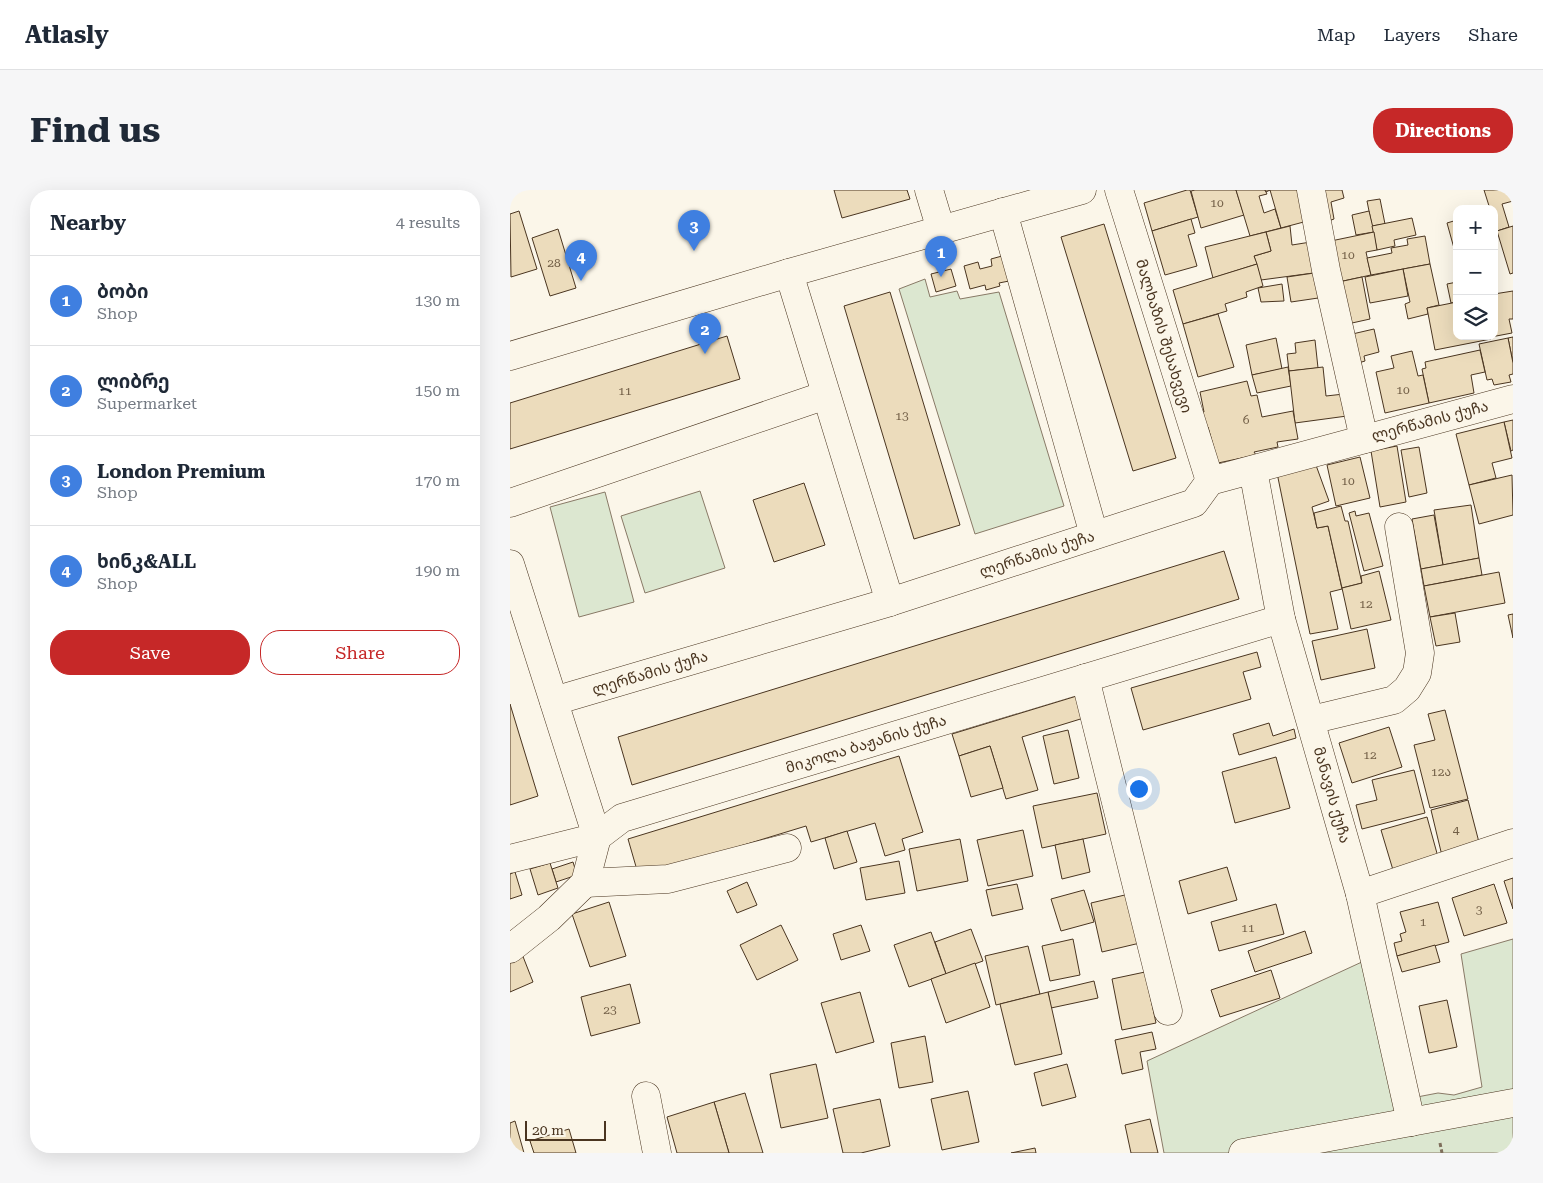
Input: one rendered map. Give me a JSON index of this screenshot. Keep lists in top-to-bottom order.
{
  "streets": {
    "street": [
      "მალხაზის შესახვევი",
      "ლერწამის ქუჩა",
      "მიკოლა ბაჟანის ქუჩა",
      "მანავის ქუჩა"
    ]
  },
  "crossings": [
    ["მალხაზის შესახვევი", "ლერწამის ქუჩა"],
    ["ლერწამის ქუჩა", "მანავის ქუჩა"],
    ["მიკოლა ბაჟანის ქუჩა", "მანავის ქუჩა"]
  ],
  "house_numbers": [
    "10",
    "10",
    "28",
    "10",
    "11",
    "13",
    "6",
    "10",
    "12",
    "12",
    "12ა",
    "4",
    "3",
    "1",
    "11",
    "23"
  ],
  "scale_bar": "20 m",
  "page": {
    "header": "Atlasly",
    "nav": ["Map", "Layers", "Share"],
    "buttons": [
      "Directions",
      ["Save", "Share"]
    ],
    "title": "Find us",
    "heading": ["Nearby", "4 results"],
    "map_buttons": ["+", "−"],
    "pins": [
      "3",
      "1",
      "4",
      "2"
    ],
    "list": [
      {
        "mark": "1",
        "name": "ბობი",
        "note": "Shop",
        "value": "130 m"
      },
      {
        "mark": "2",
        "name": "ლიბრე",
        "note": "Supermarket",
        "value": "150 m"
      },
      {
        "mark": "3",
        "name": "London Premium",
        "note": "Shop",
        "value": "170 m"
      },
      {
        "mark": "4",
        "name": "ხინკ&ALL",
        "note": "Shop",
        "value": "190 m"
      }
    ],
    "scale": "20 m"
  }
}
